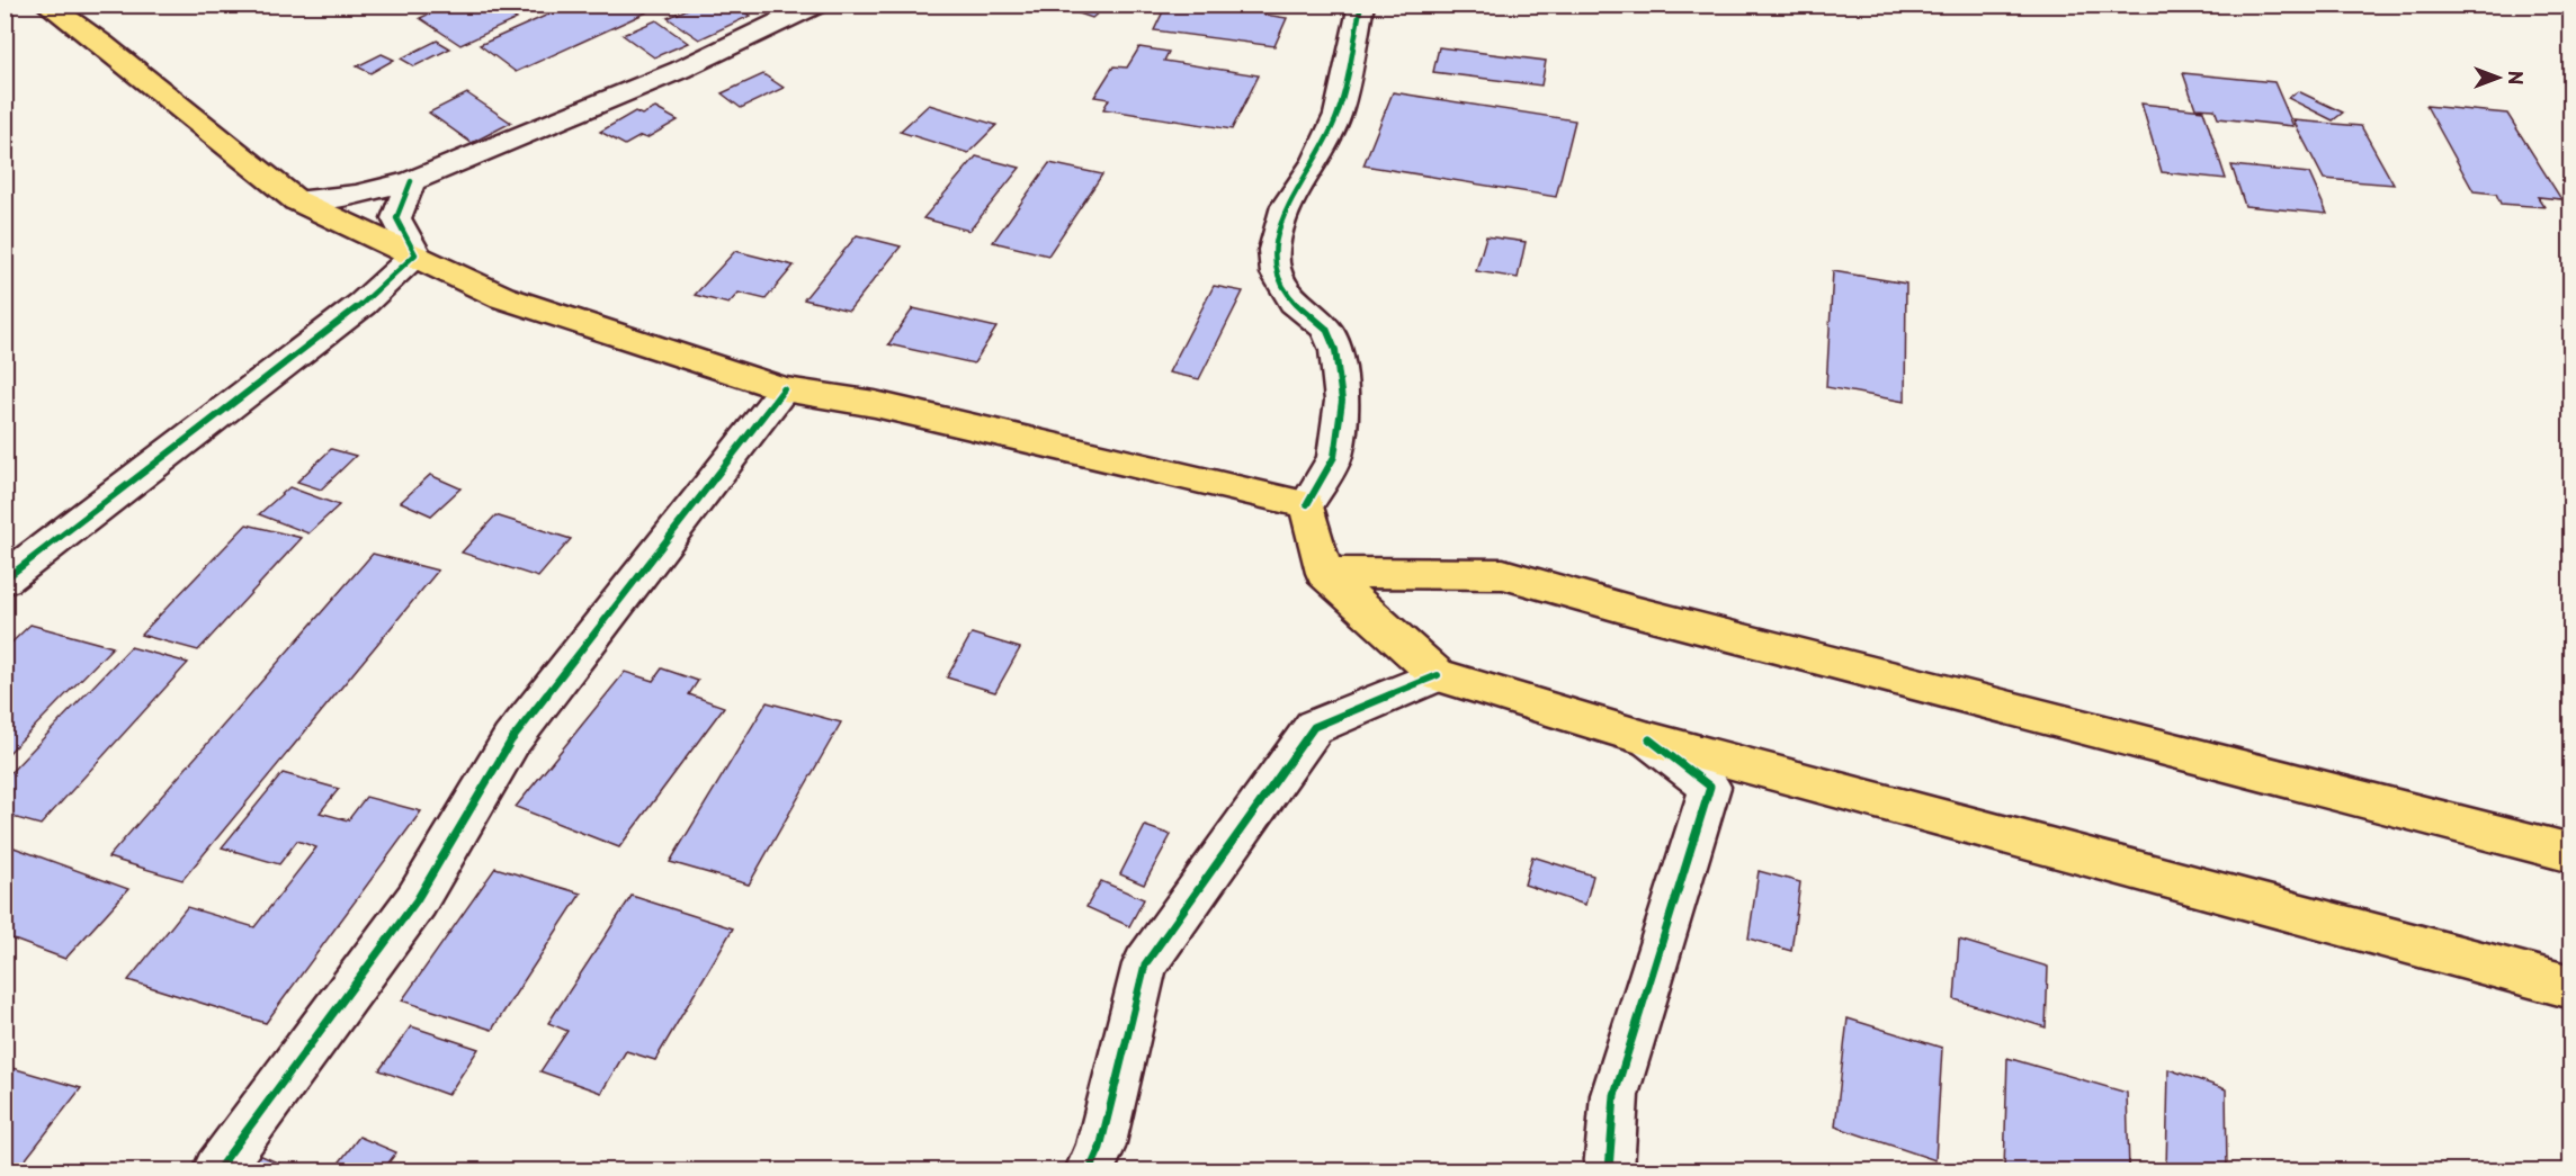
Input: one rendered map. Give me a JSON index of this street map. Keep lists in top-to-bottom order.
{
  "north": "right"
}
